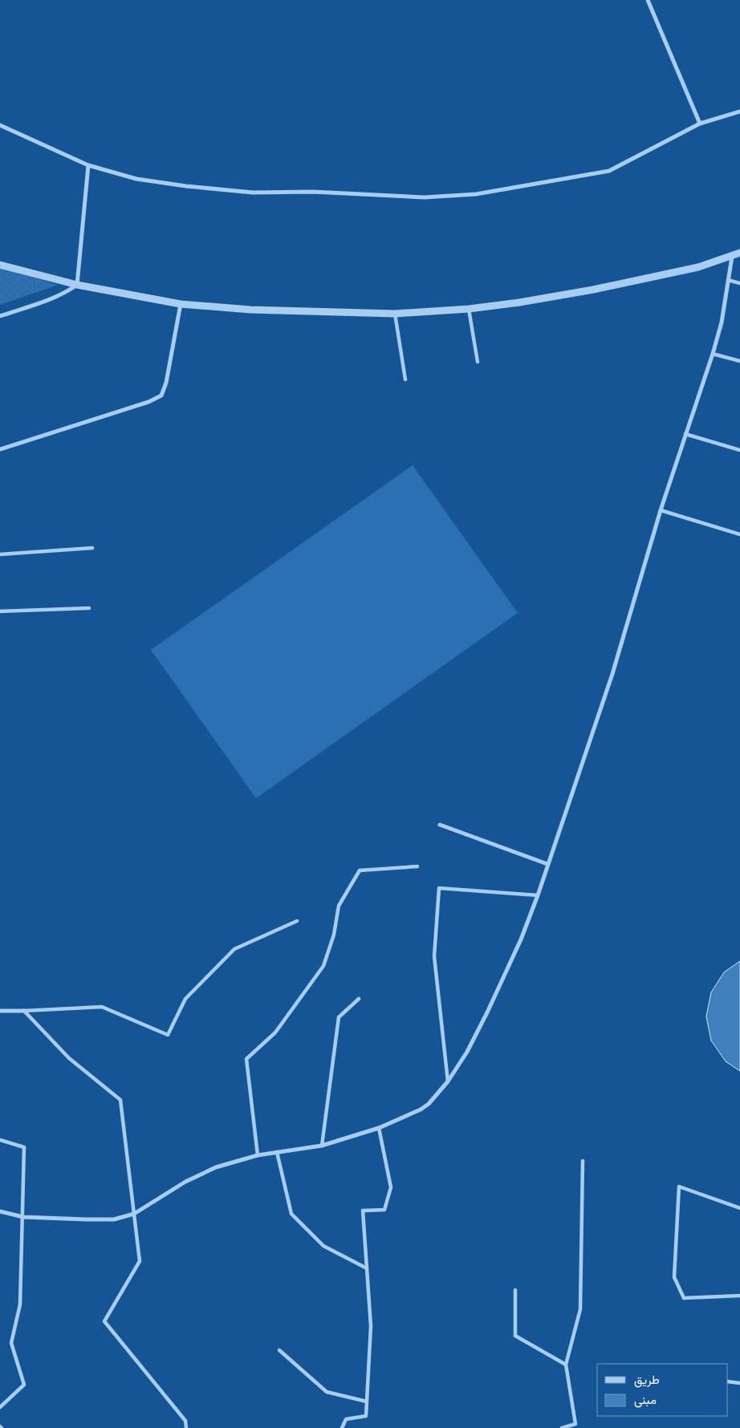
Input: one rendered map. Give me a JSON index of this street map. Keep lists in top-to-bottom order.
{
  "legend": ["طريق", "مبنى"]
}
